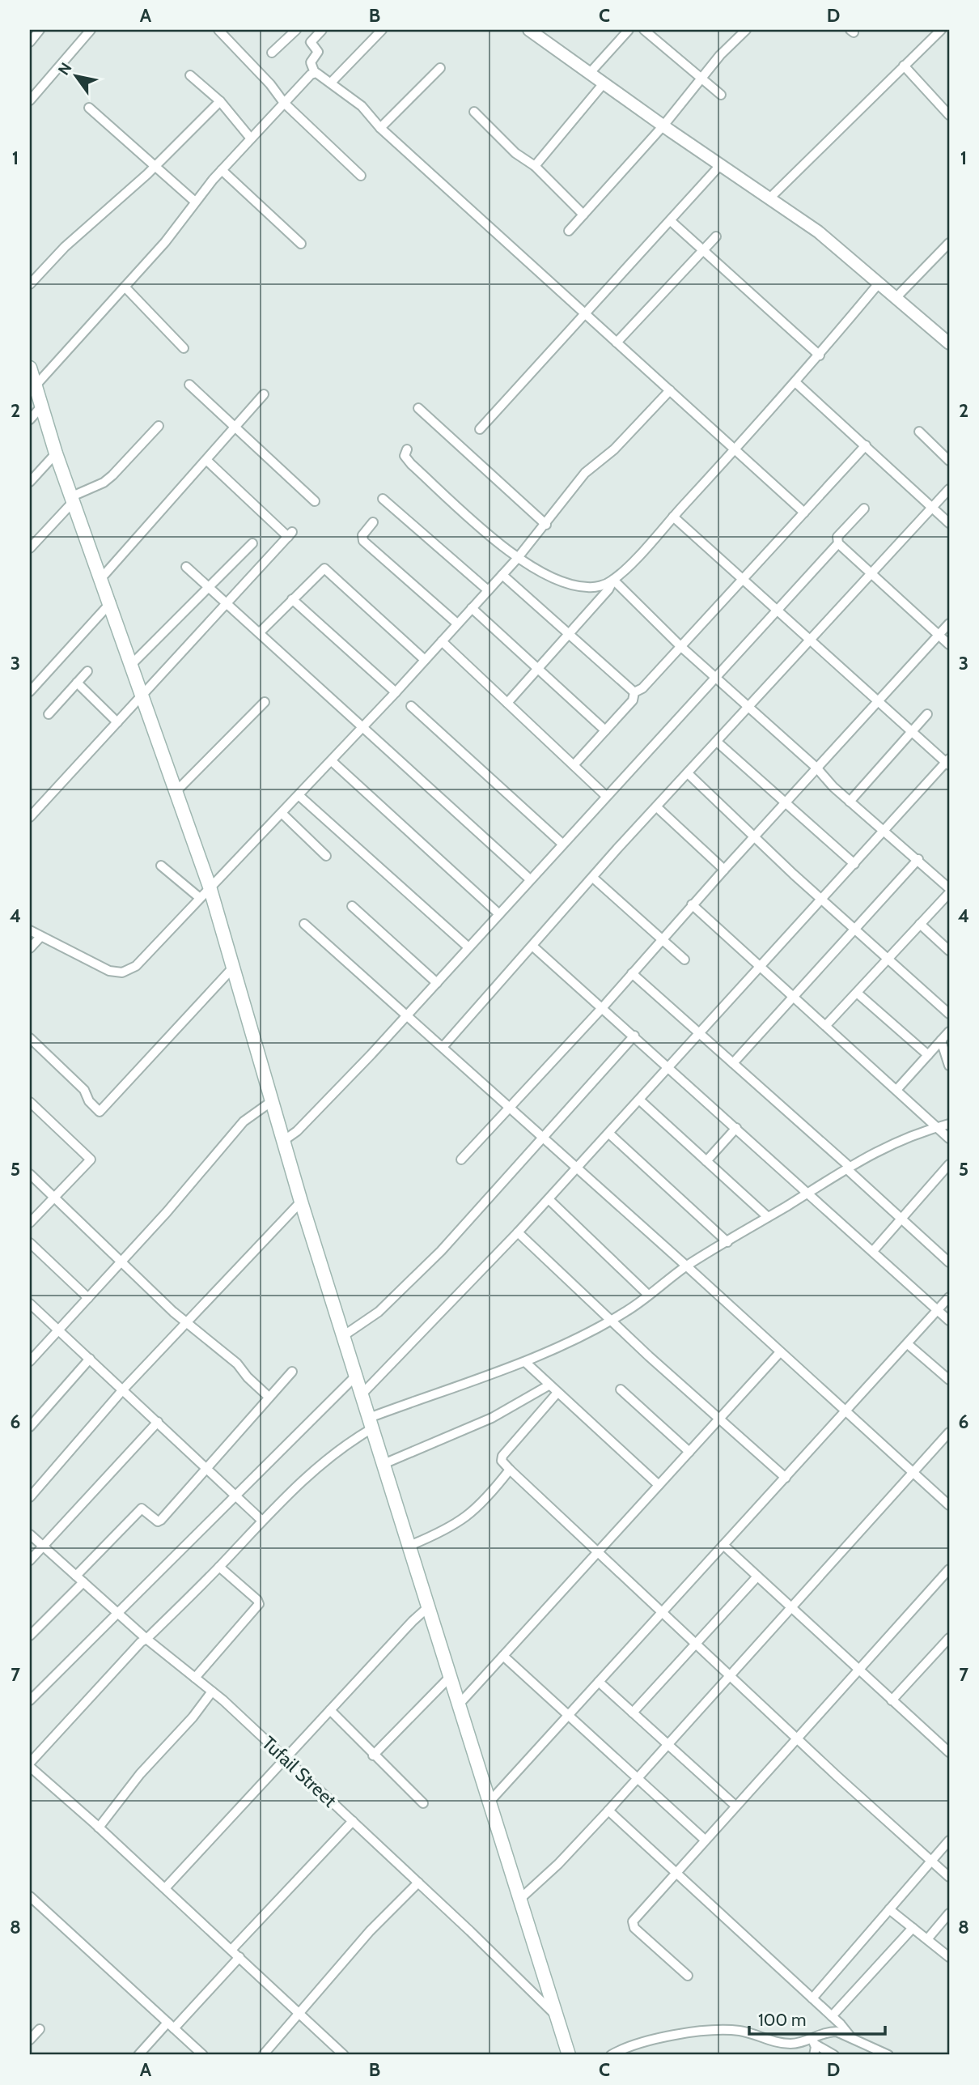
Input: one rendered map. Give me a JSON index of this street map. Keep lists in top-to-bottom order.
{
  "streets": {
    "street": ["Tufail Street"]
  },
  "scale_bar": "100 m",
  "north": "top left",
  "grid": {
    "columns": [
      "A",
      "B",
      "C",
      "D"
    ],
    "rows": [
      "1",
      "2",
      "3",
      "4",
      "5",
      "6",
      "7",
      "8"
    ]
  }
}
